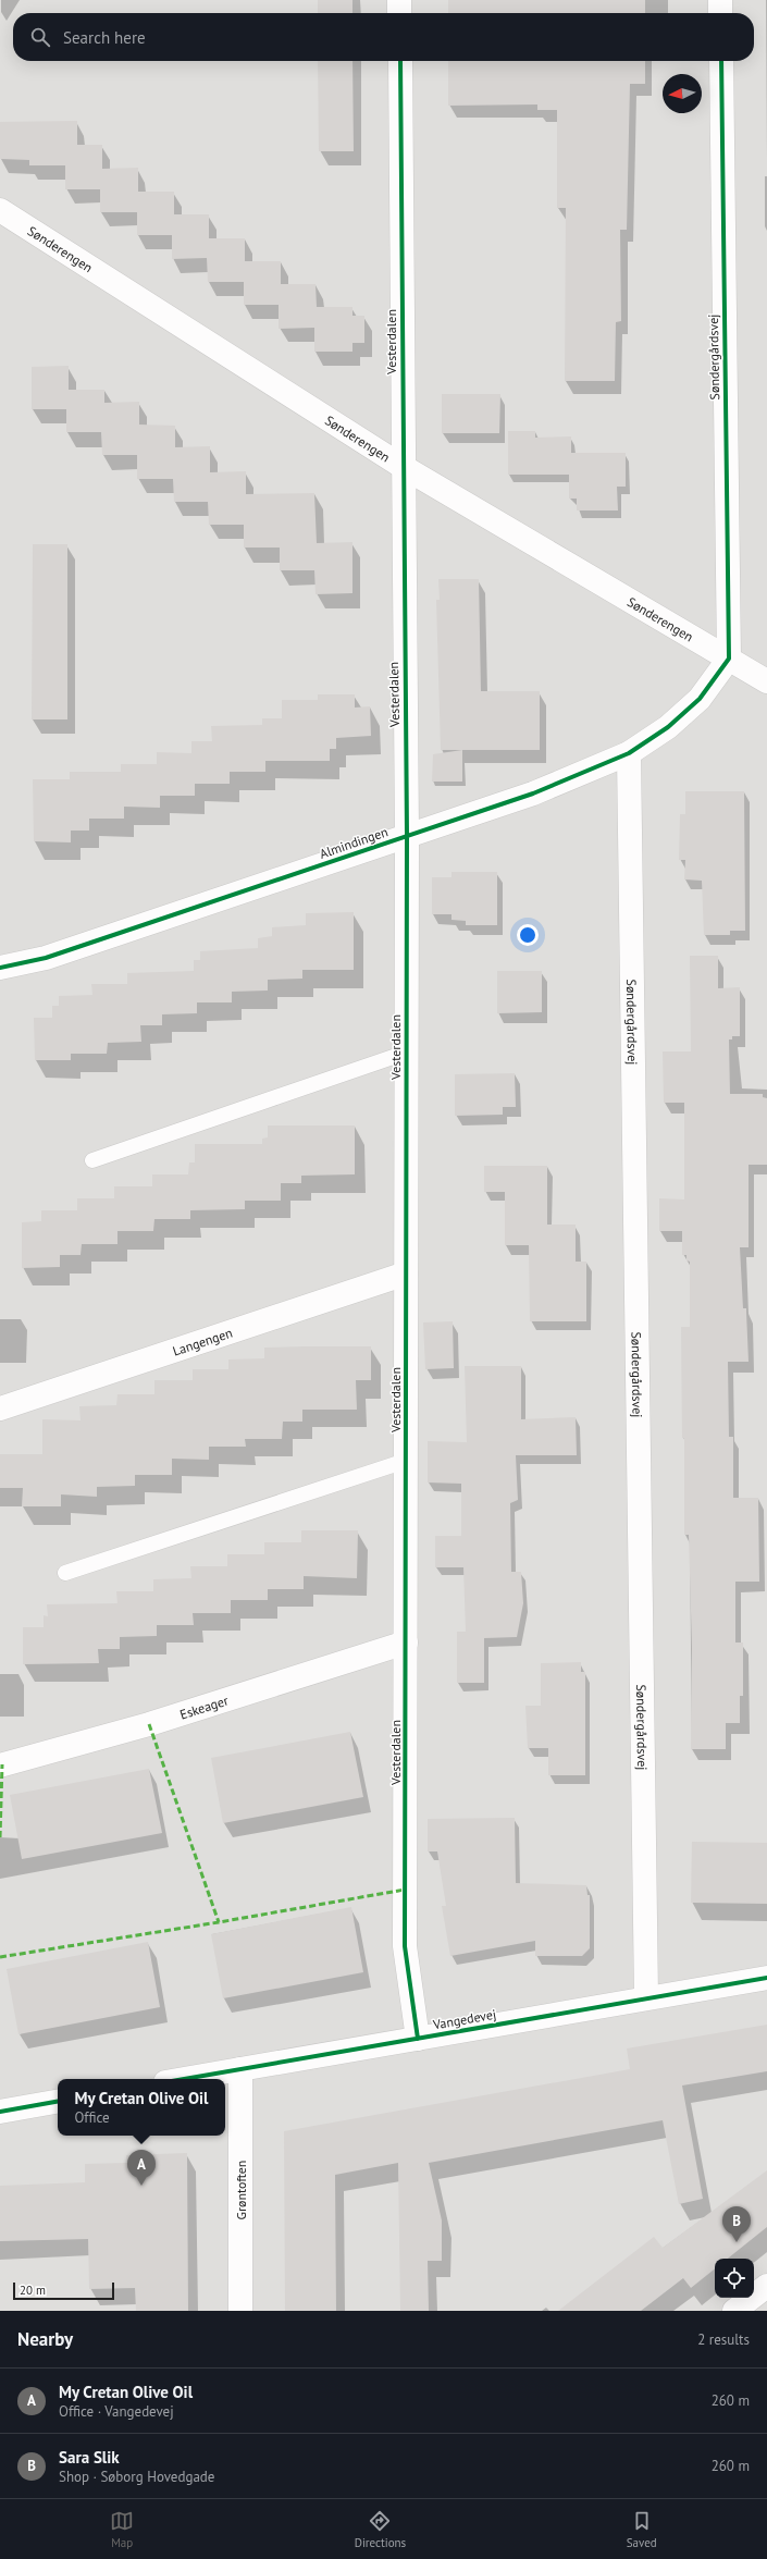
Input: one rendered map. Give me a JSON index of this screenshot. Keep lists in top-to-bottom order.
{
  "streets": {
    "street": [
      "Sønderengen",
      "Vesterdalen",
      "Søndergårdsvej",
      "Almindingen",
      "Langengen",
      "Eskeager",
      "Vangedevej",
      "Grøntoften"
    ]
  },
  "crossings": [
    ["Sønderengen", "Vesterdalen"],
    ["Sønderengen", "Søndergårdsvej"],
    ["Sønderengen", "Almindingen"],
    ["Vesterdalen", "Almindingen"],
    ["Vesterdalen", "Langengen"],
    ["Vesterdalen", "Eskeager"],
    ["Vesterdalen", "Vangedevej"],
    ["Søndergårdsvej", "Almindingen"],
    ["Søndergårdsvej", "Vangedevej"],
    ["Vangedevej", "Grøntoften"]
  ],
  "scale_bar": "20 m",
  "north": "left",
  "page": {
    "search": "Search here",
    "popup": ["My Cretan Olive Oil", "Office"],
    "pins": ["A", "B"],
    "scale": "20 m",
    "heading": ["Nearby", "2 results"],
    "list": [
      {
        "mark": "A",
        "name": "My Cretan Olive Oil",
        "note": "Office · Vangedevej",
        "value": "260 m"
      },
      {
        "mark": "B",
        "name": "Sara Slik",
        "note": "Shop · Søborg Hovedgade",
        "value": "260 m"
      }
    ],
    "nav": ["Map", "Directions", "Saved"]
  }
}
